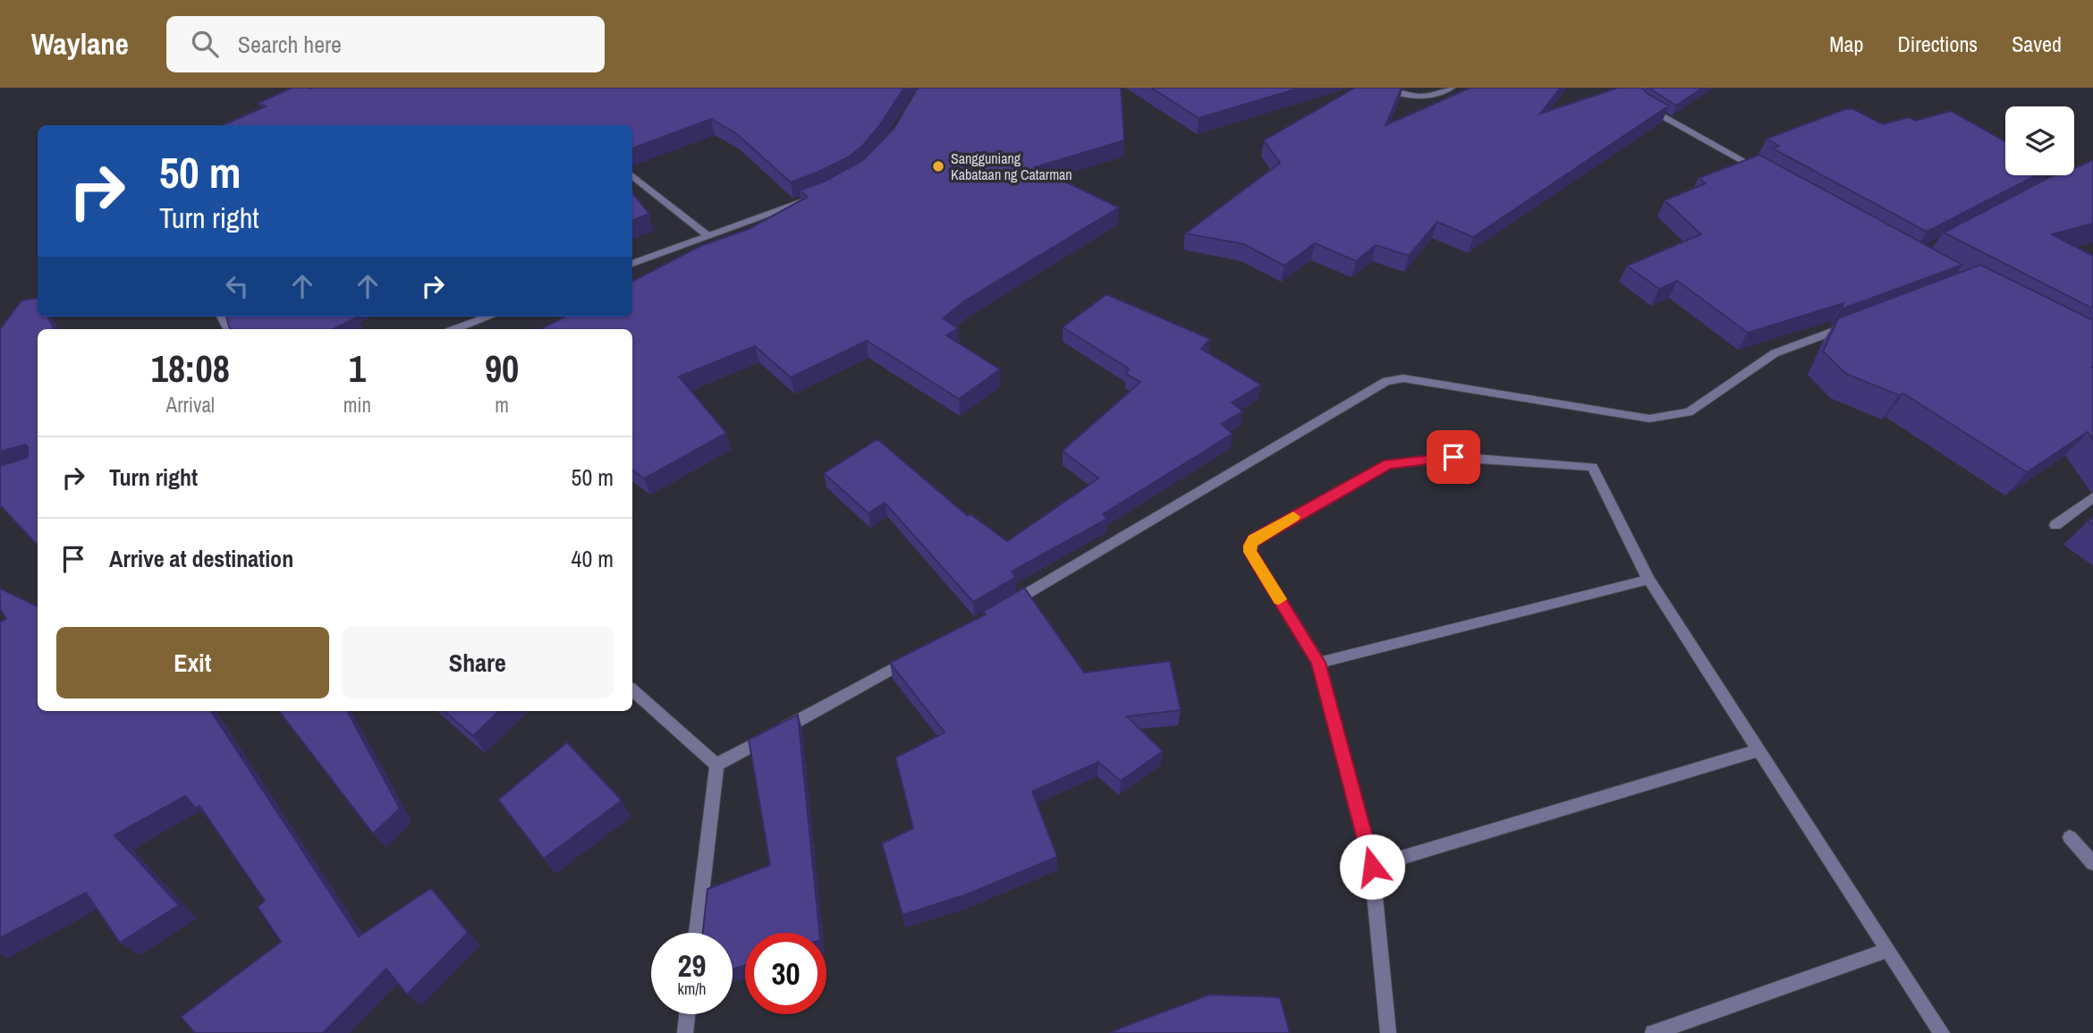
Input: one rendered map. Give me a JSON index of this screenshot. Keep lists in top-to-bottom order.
{
  "places": ["Sangguniang Kabataan ng Catarman"],
  "page": {
    "header": "Waylane",
    "search": "Search here",
    "nav": ["Map", "Directions", "Saved"],
    "turn": ["50 m", "Turn right"],
    "eta": [
      "18:08",
      "Arrival",
      "1",
      "min",
      "90",
      "m"
    ],
    "list": [
      {
        "name": "Turn right",
        "value": "50 m"
      },
      {
        "name": "Arrive at destination",
        "value": "40 m"
      }
    ],
    "buttons": ["Exit", "Share"],
    "speed": "29 km/h",
    "limit": "30"
  }
}
